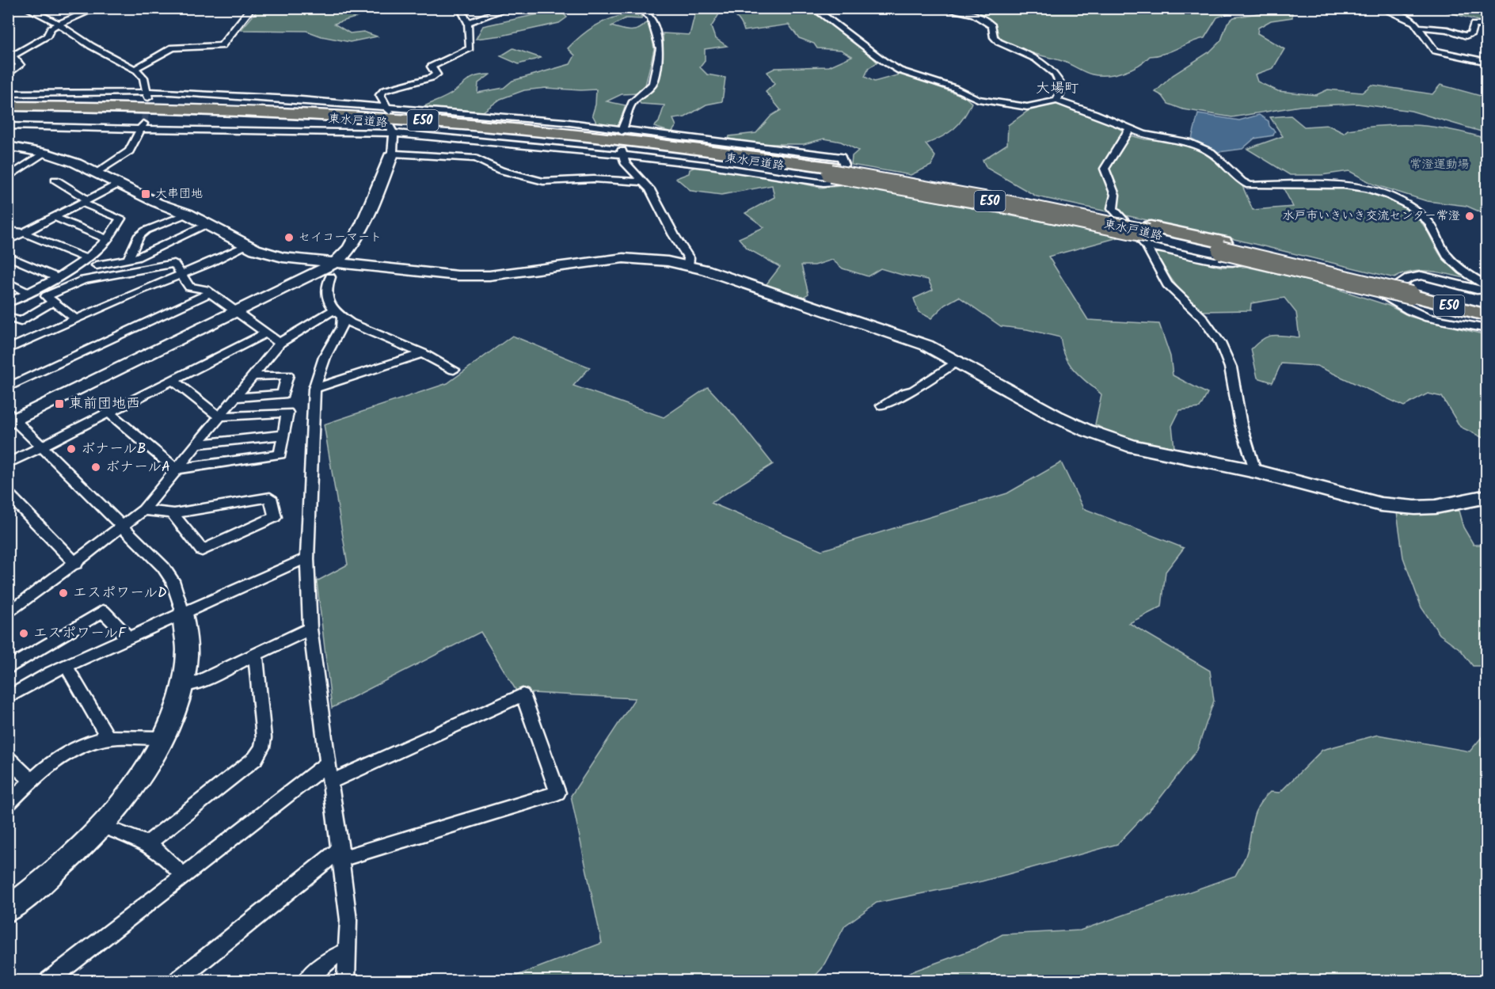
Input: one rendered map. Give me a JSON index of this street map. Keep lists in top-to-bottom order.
{
  "streets": {
    "highway": ["E50", "東水戸道路"]
  },
  "districts": ["大場町"],
  "parks": ["常澄運動場"],
  "places": {
    "transit": ["大串団地", "東前団地西"],
    "other": [
      "水戸市いきいき交流センター常澄",
      "セイコーマート",
      "ボナールB",
      "ボナールA",
      "エスポワールD",
      "エスポワールF"
    ]
  }
}
